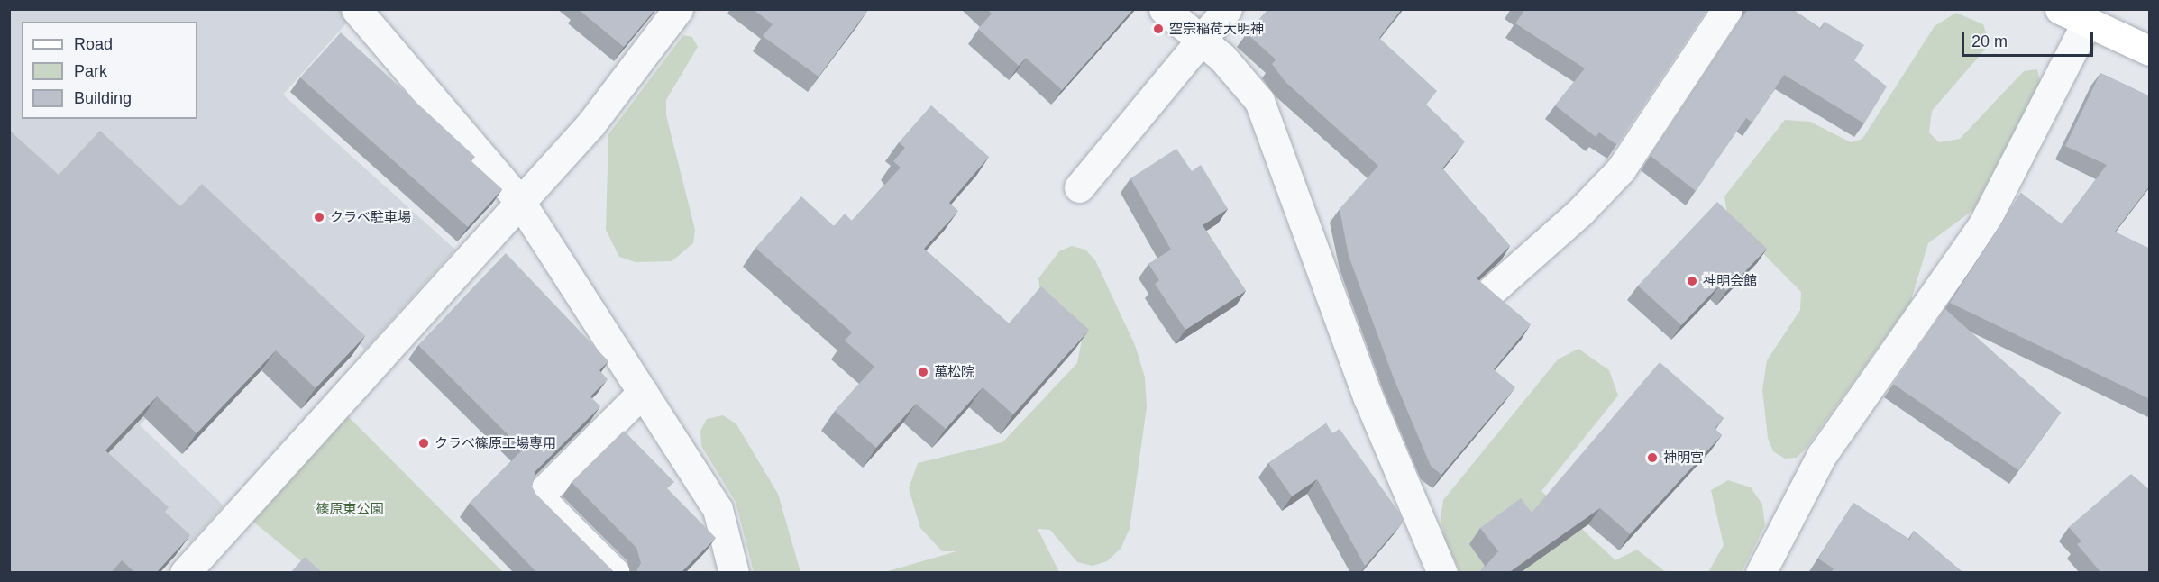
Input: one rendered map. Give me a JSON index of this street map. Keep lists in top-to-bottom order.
{
  "parks": ["篠原東公園"],
  "places": [
    "空宗稲荷大明神",
    "クラベ駐車場",
    "神明会館",
    "萬松院",
    "クラベ篠原工場専用",
    "神明宮"
  ],
  "legend": ["Road", "Park", "Building"],
  "scale_bar": "20 m"
}
